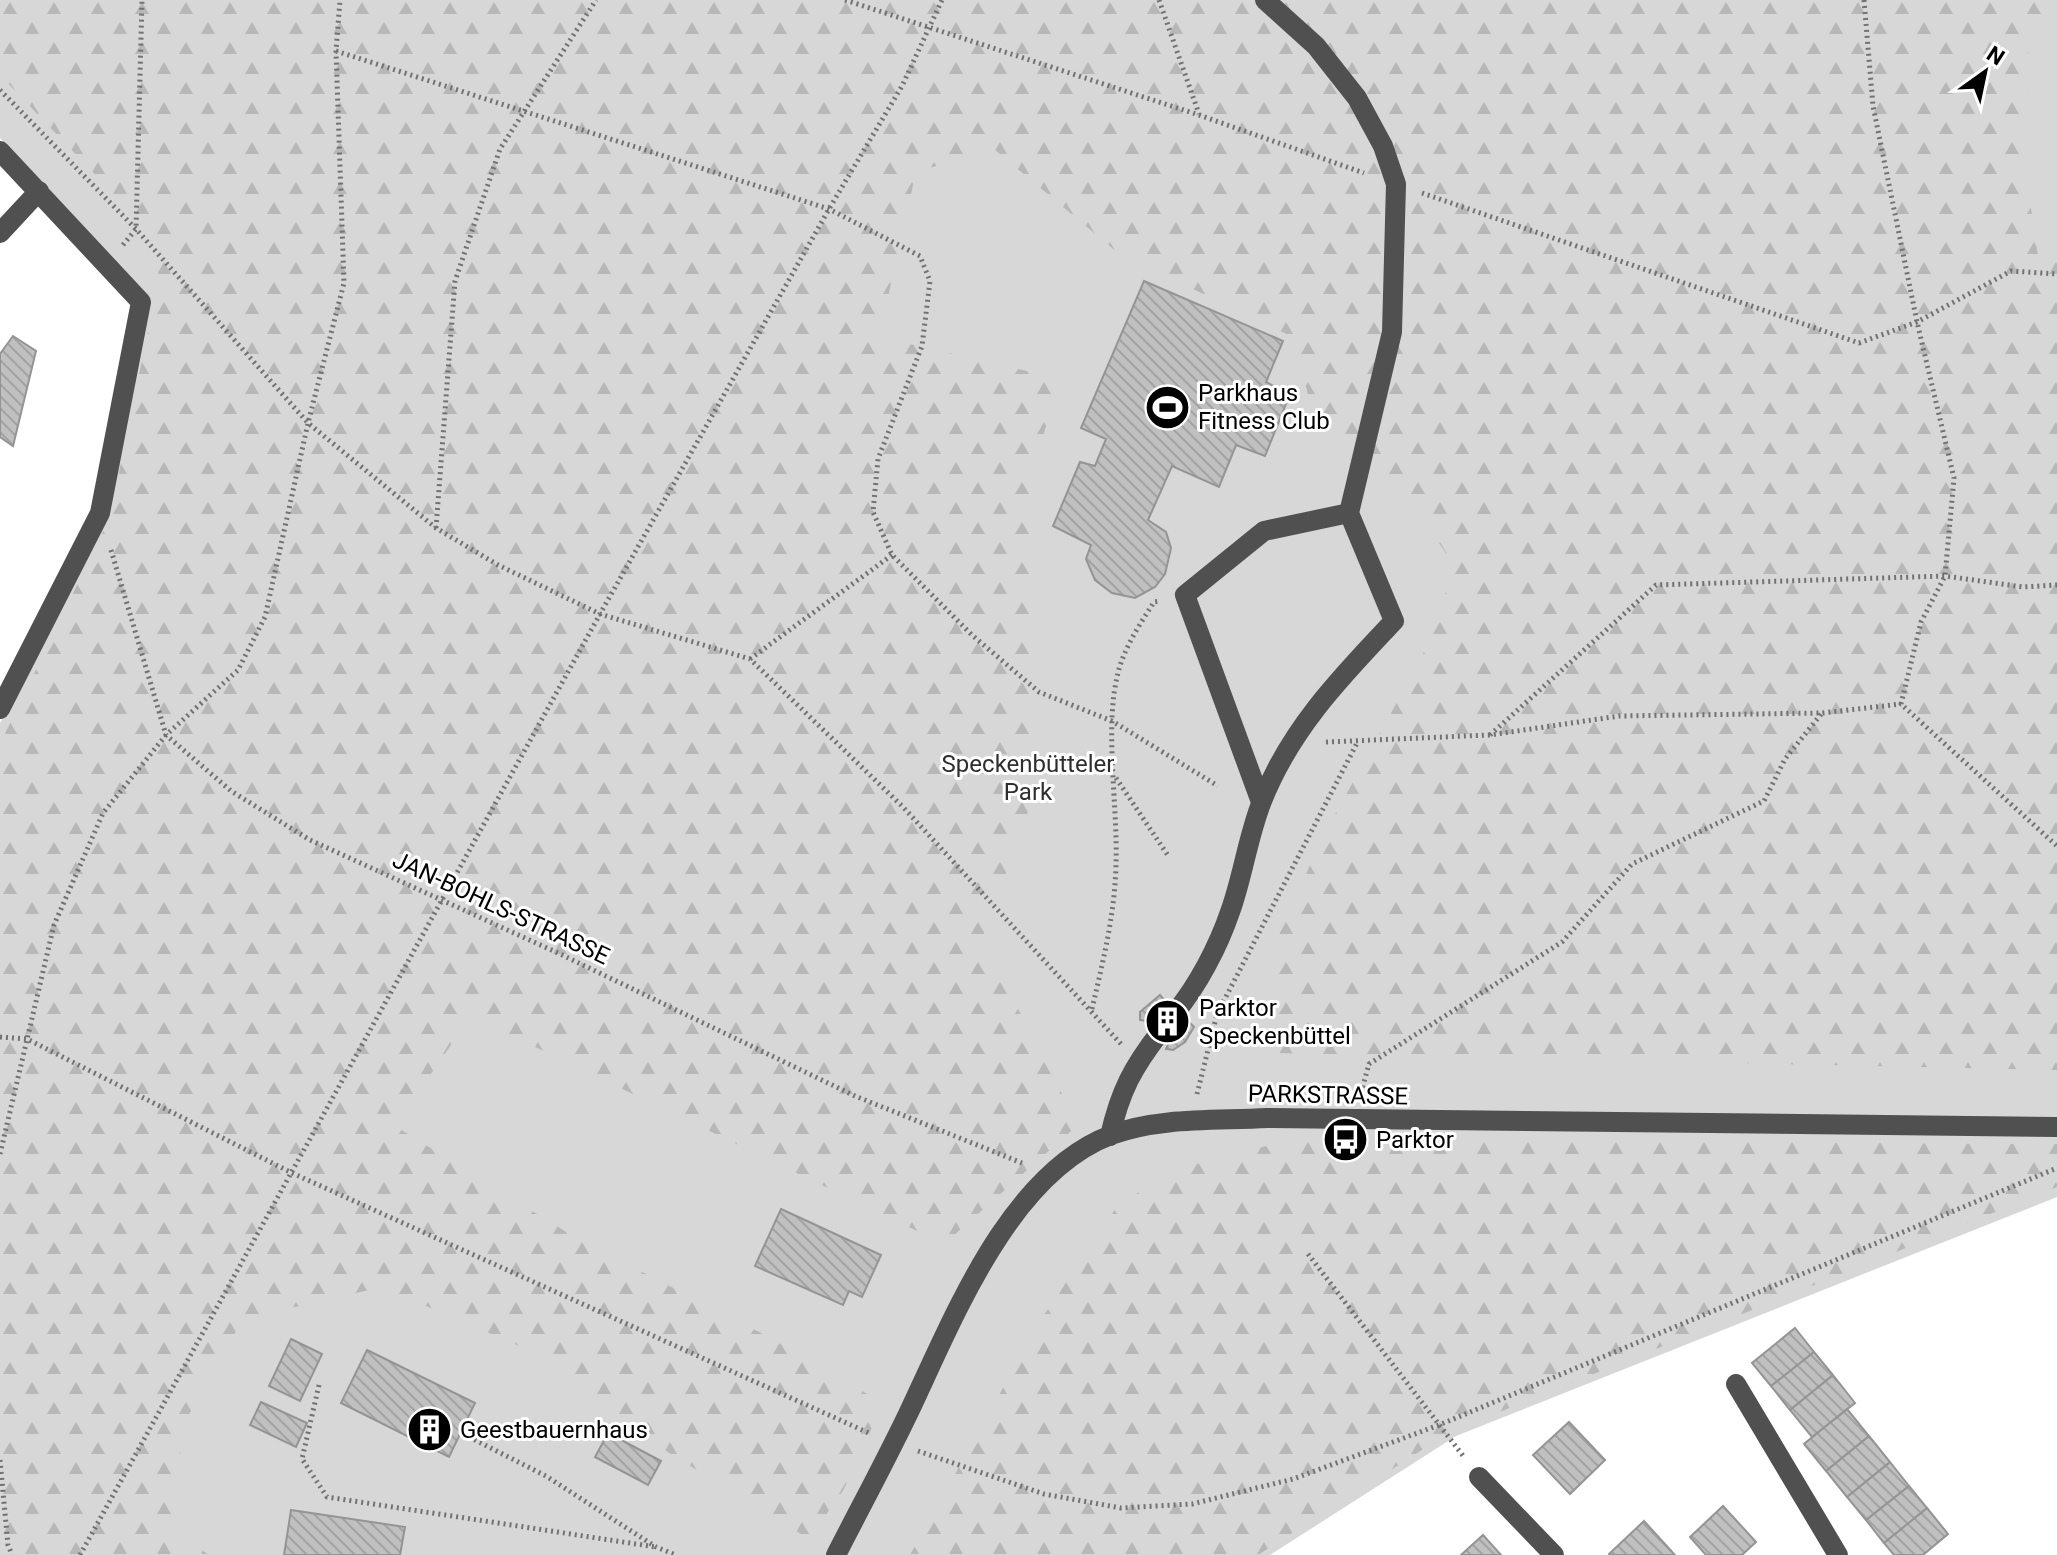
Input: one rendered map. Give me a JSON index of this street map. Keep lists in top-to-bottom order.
{
  "streets": {
    "street": ["PARKSTRASSE"],
    "path": ["JAN-BOHLS-STRASSE"]
  },
  "crossings": [
    ["JAN-BOHLS-STRASSE", "PARKSTRASSE"]
  ],
  "parks": ["Speckenbütteler Park"],
  "places": {
    "sports": ["Parkhaus Fitness Club"],
    "building": ["Parktor Speckenbüttel", "Geestbauernhaus"],
    "bus stop": ["Parktor"]
  },
  "north": "top right"
}
